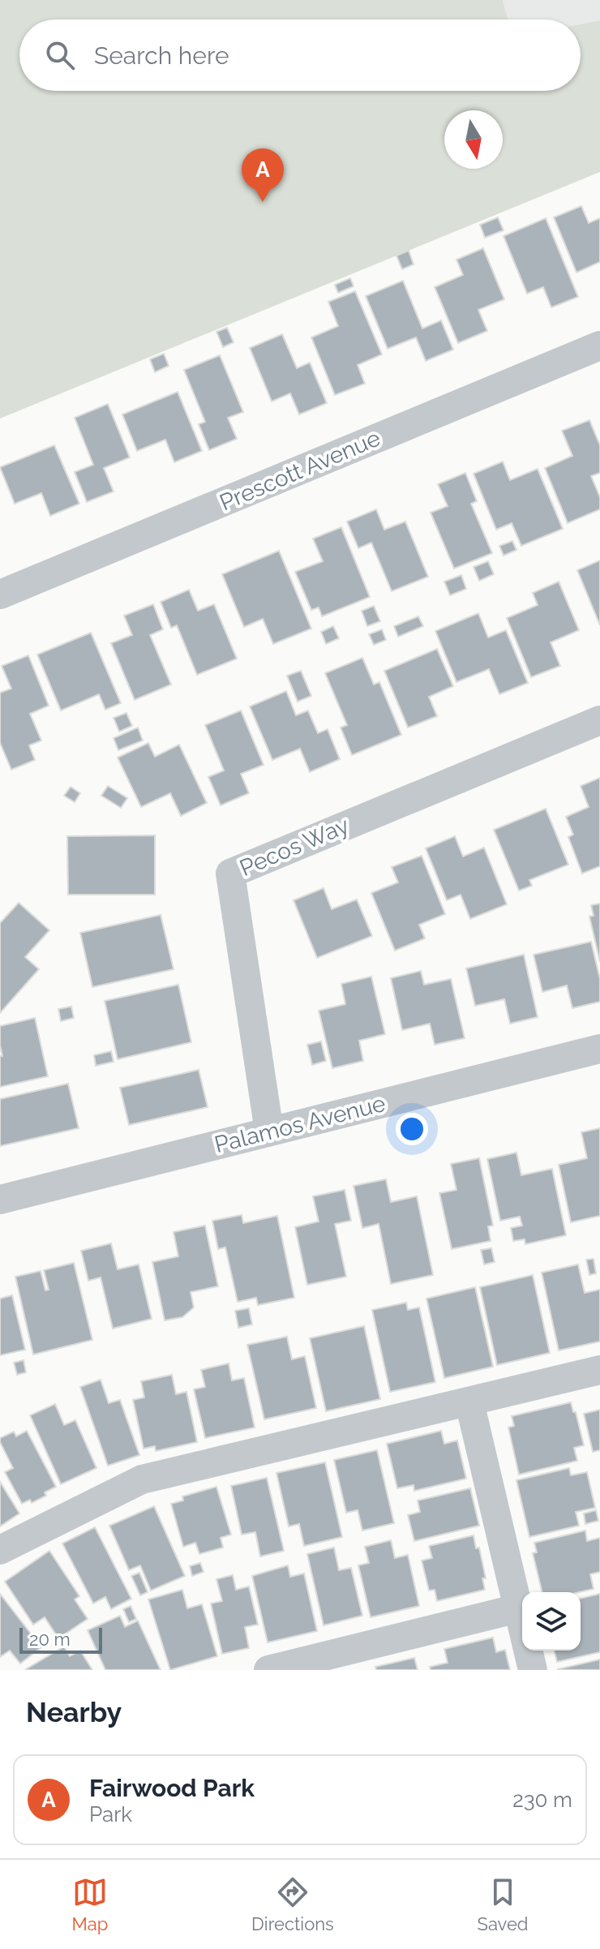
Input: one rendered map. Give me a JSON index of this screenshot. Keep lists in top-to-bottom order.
{
  "streets": {
    "street": ["Prescott Avenue", "Pecos Way", "Palamos Avenue"]
  },
  "crossings": [
    ["Pecos Way", "Palamos Avenue"]
  ],
  "scale_bar": "20 m",
  "north": "bottom",
  "page": {
    "search": "Search here",
    "pins": "A",
    "scale": "20 m",
    "heading": "Nearby",
    "list": [
      {
        "mark": "A",
        "name": "Fairwood Park",
        "note": "Park",
        "value": "230 m"
      }
    ],
    "nav": ["Map", "Directions", "Saved"]
  }
}
